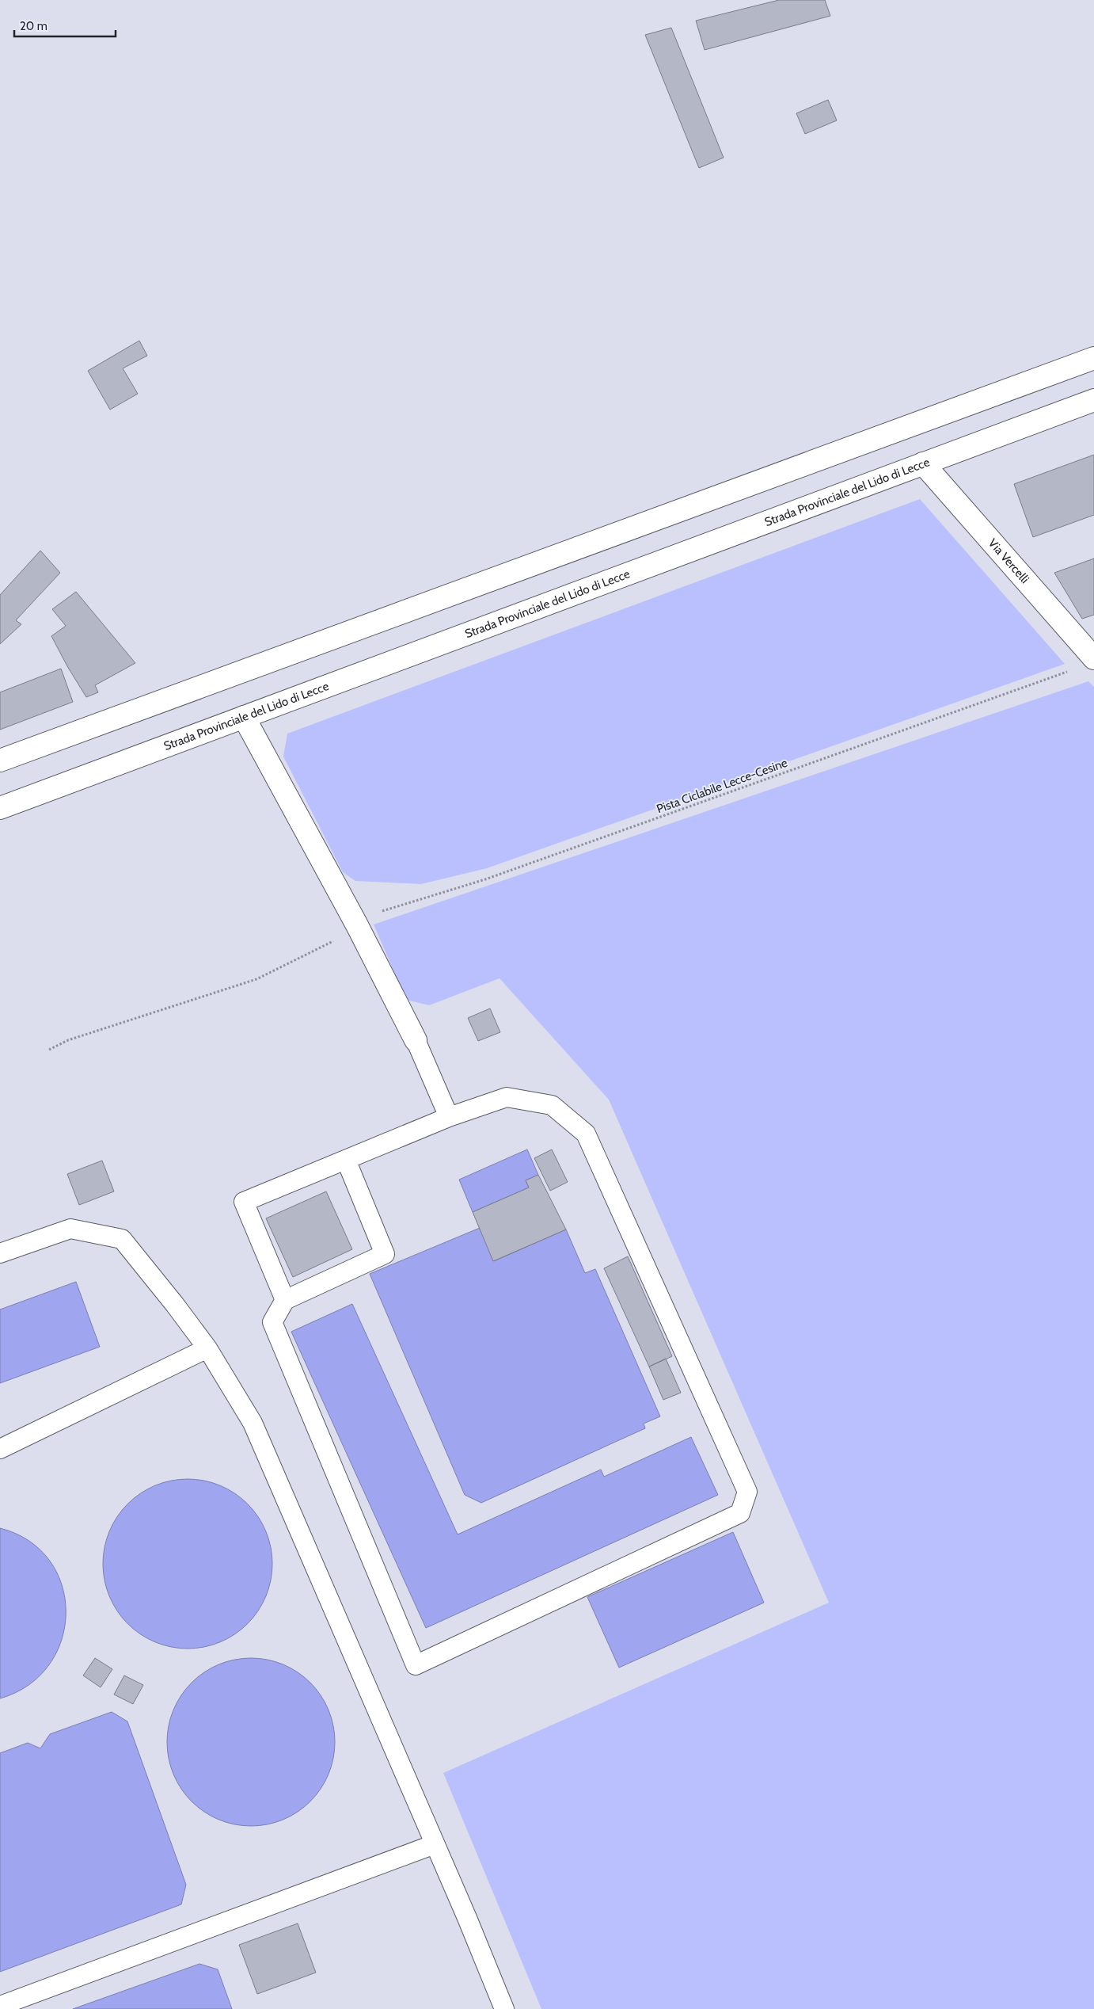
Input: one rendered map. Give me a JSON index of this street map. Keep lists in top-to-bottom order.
{
  "streets": {
    "main road": ["Strada Provinciale del Lido di Lecce", "Via Vercelli"],
    "path": ["Pista Ciclabile Lecce-Cesine"]
  },
  "crossings": [
    ["Strada Provinciale del Lido di Lecce", "Via Vercelli"]
  ],
  "scale_bar": "20 m"
}
